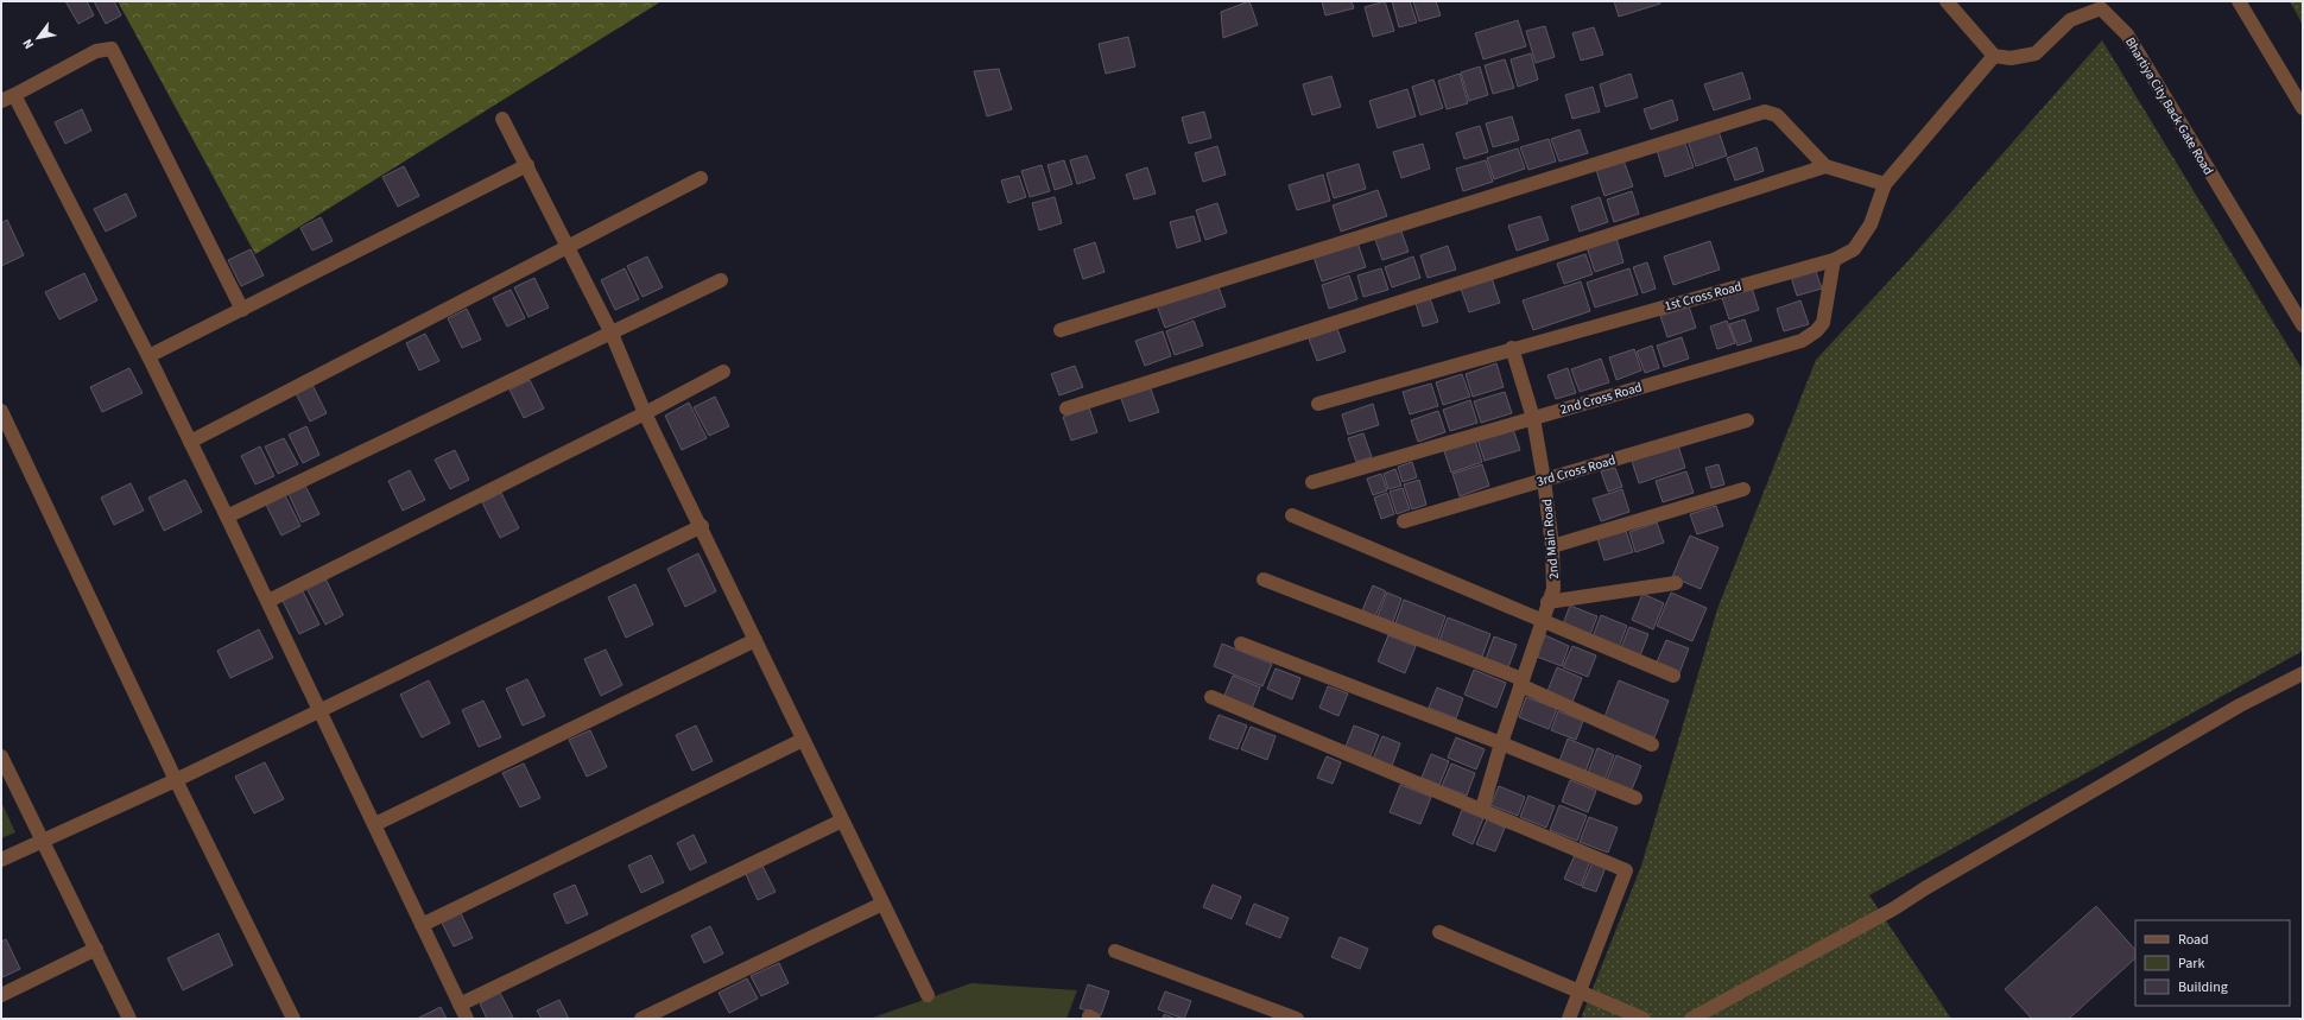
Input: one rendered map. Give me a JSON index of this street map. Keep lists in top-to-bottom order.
{
  "streets": {
    "street": [
      "Bhartiya City Back Gate Road",
      "1st Cross Road",
      "2nd Cross Road",
      "3rd Cross Road",
      "2nd Main Road"
    ]
  },
  "crossings": [
    ["Bhartiya City Back Gate Road", "1st Cross Road"],
    ["1st Cross Road", "2nd Cross Road"],
    ["1st Cross Road", "2nd Main Road"],
    ["2nd Cross Road", "2nd Main Road"],
    ["3rd Cross Road", "2nd Main Road"]
  ],
  "legend": ["Road", "Park", "Building"],
  "north": "bottom left"
}
